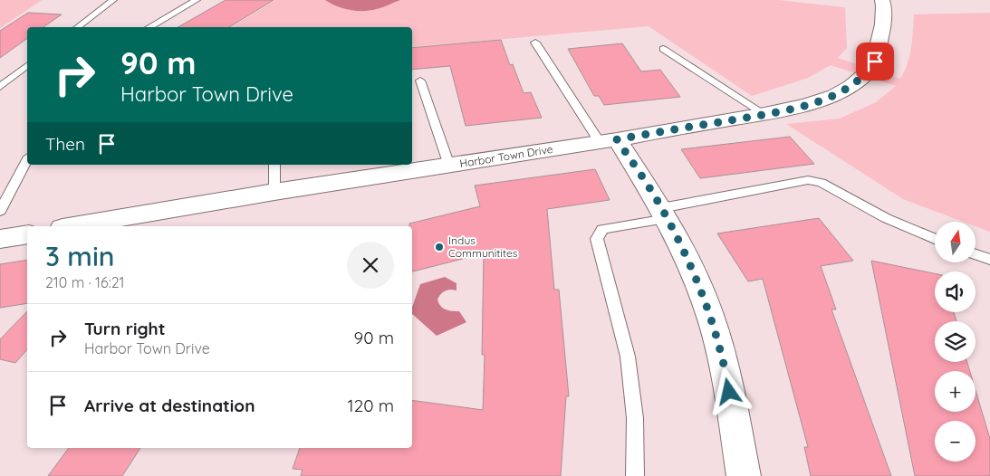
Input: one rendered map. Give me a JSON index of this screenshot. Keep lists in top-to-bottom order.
{
  "streets": {
    "street": ["Harbor Town Drive"]
  },
  "places": ["Indus Communitites"],
  "north": "top",
  "page": {
    "turn": ["90 m", "Harbor Town Drive"],
    "then": "Then",
    "map_buttons": ["+", "−"],
    "heading": ["3 min", "210 m · 16:21"],
    "list": [
      {
        "name": "Turn right",
        "note": "Harbor Town Drive",
        "value": "90 m"
      },
      {
        "name": "Arrive at destination",
        "value": "120 m"
      }
    ]
  }
}
